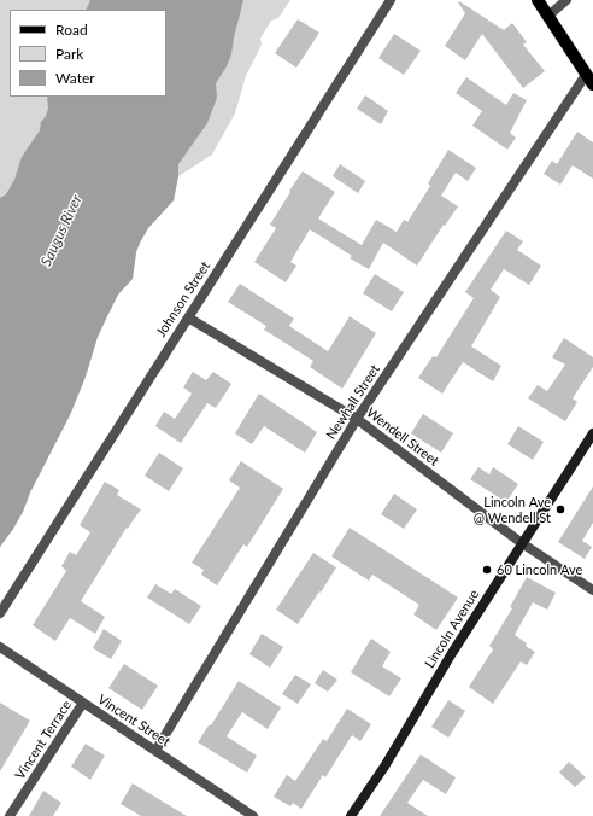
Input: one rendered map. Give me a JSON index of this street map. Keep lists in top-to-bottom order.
{
  "streets": {
    "main road": ["Lincoln Avenue"],
    "street": [
      "Johnson Street",
      "Newhall Street",
      "Wendell Street",
      "Vincent Street",
      "Vincent Terrace"
    ]
  },
  "crossings": [
    ["Johnson Street", "Wendell Street"],
    ["Newhall Street", "Wendell Street"],
    ["Newhall Street", "Vincent Street"],
    ["Wendell Street", "Lincoln Avenue"],
    ["Vincent Street", "Vincent Terrace"]
  ],
  "water": ["Saugus River"],
  "places": ["Lincoln Ave @ Wendell St", "60 Lincoln Ave"],
  "legend": ["Road", "Park", "Water"]
}
